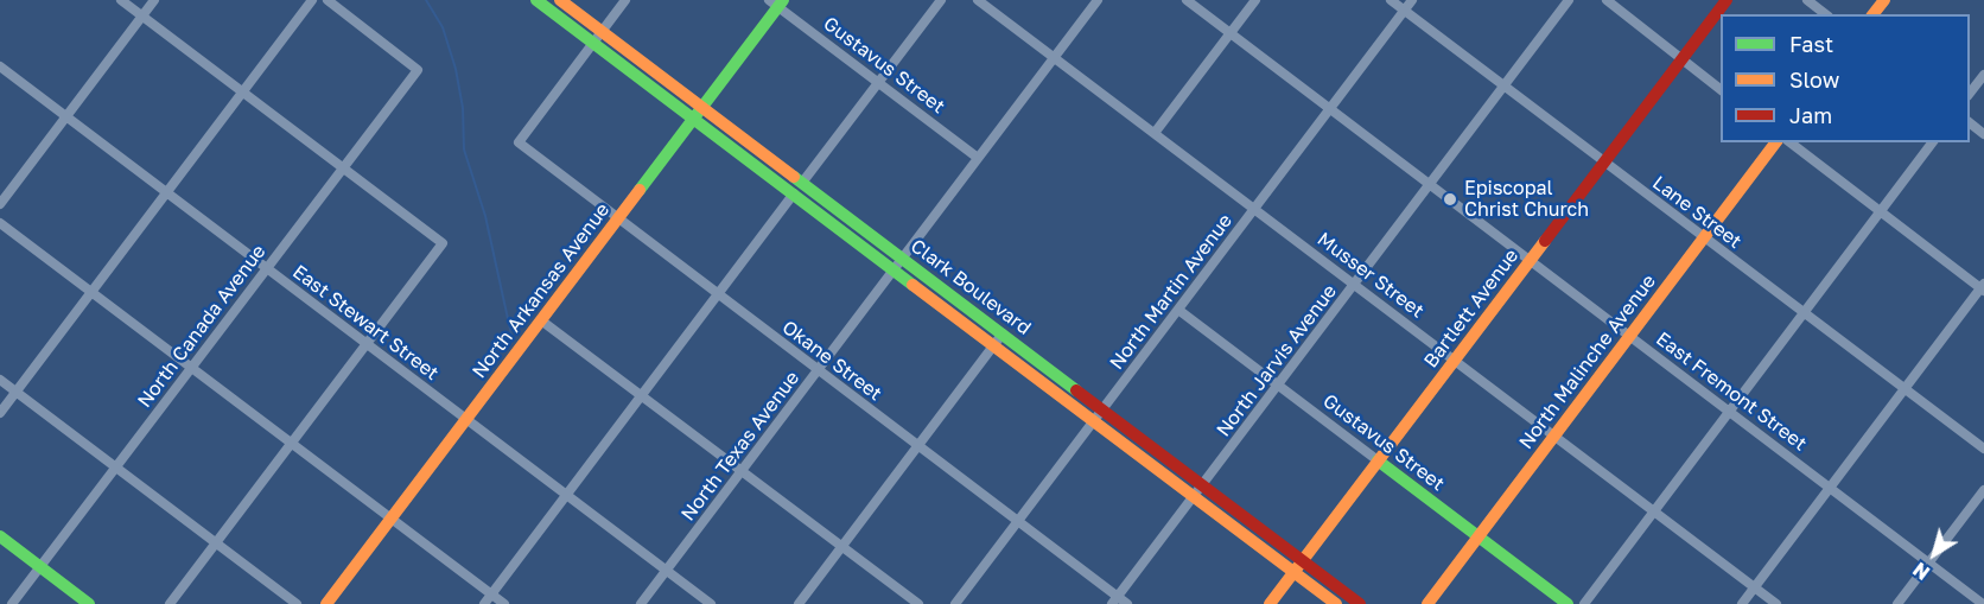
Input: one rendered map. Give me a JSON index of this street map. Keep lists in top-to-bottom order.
{
  "streets": {
    "main road": [
      "Gustavus Street",
      "Clark Boulevard",
      "North Arkansas Avenue",
      "Bartlett Avenue",
      "North Malinche Avenue"
    ],
    "street": [
      "Lane Street",
      "Musser Street",
      "North Martin Avenue",
      "East Stewart Street",
      "North Canada Avenue",
      "Okane Street",
      "North Jarvis Avenue",
      "East Fremont Street",
      "North Texas Avenue"
    ]
  },
  "crossings": [
    ["Gustavus Street", "North Arkansas Avenue"],
    ["Gustavus Street", "North Martin Avenue"],
    ["Gustavus Street", "Bartlett Avenue"],
    ["Gustavus Street", "North Jarvis Avenue"],
    ["Gustavus Street", "North Malinche Avenue"],
    ["Gustavus Street", "North Texas Avenue"],
    ["Lane Street", "North Martin Avenue"],
    ["Lane Street", "Bartlett Avenue"],
    ["Lane Street", "North Jarvis Avenue"],
    ["Lane Street", "North Malinche Avenue"],
    ["Musser Street", "North Martin Avenue"],
    ["Musser Street", "Bartlett Avenue"],
    ["Musser Street", "North Jarvis Avenue"],
    ["Musser Street", "North Malinche Avenue"],
    ["Musser Street", "North Texas Avenue"],
    ["Clark Boulevard", "North Arkansas Avenue"],
    ["Clark Boulevard", "North Martin Avenue"],
    ["Clark Boulevard", "Bartlett Avenue"],
    ["Clark Boulevard", "Okane Street"],
    ["Clark Boulevard", "North Jarvis Avenue"],
    ["Clark Boulevard", "North Texas Avenue"],
    ["North Arkansas Avenue", "East Stewart Street"],
    ["North Arkansas Avenue", "Okane Street"],
    ["North Martin Avenue", "Okane Street"],
    ["North Martin Avenue", "East Fremont Street"],
    ["Bartlett Avenue", "East Fremont Street"],
    ["East Stewart Street", "North Canada Avenue"],
    ["East Stewart Street", "North Texas Avenue"],
    ["Okane Street", "North Jarvis Avenue"],
    ["Okane Street", "North Texas Avenue"],
    ["North Jarvis Avenue", "East Fremont Street"],
    ["North Malinche Avenue", "East Fremont Street"]
  ],
  "places": ["Episcopal Christ Church"],
  "legend": ["Fast", "Slow", "Jam"],
  "north": "bottom left"
}
